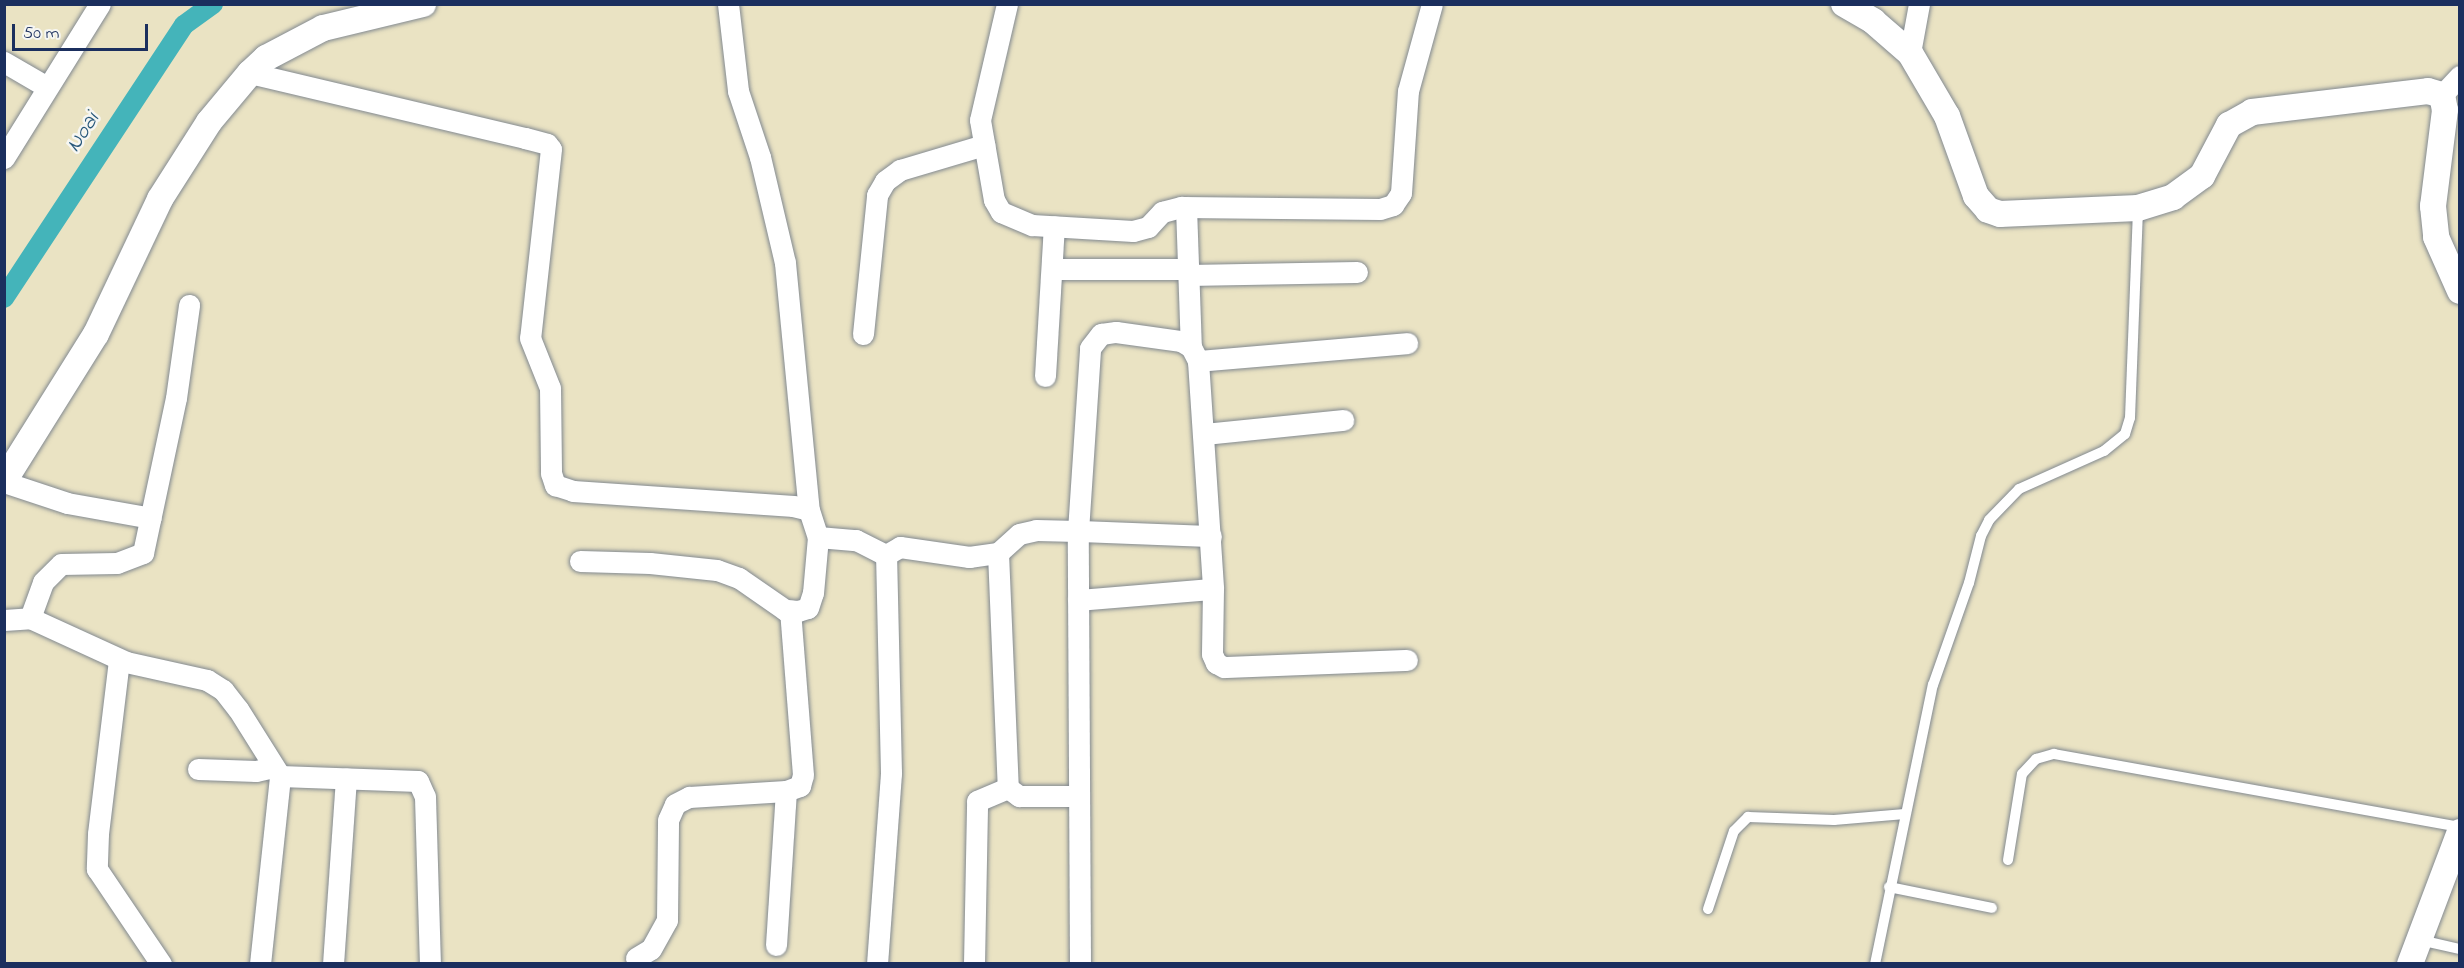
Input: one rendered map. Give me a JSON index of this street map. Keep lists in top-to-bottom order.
{
  "water": ["Noai"],
  "scale_bar": "50 m"
}
